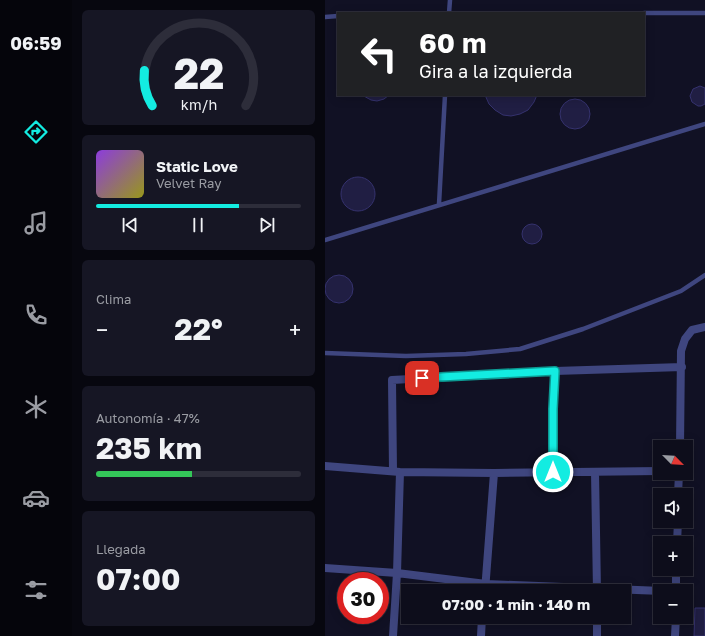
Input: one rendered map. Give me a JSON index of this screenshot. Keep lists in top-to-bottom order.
{
  "north": "bottom right",
  "page": {
    "tabs": "06:59",
    "turn": ["60 m", "Gira a la izquierda"],
    "song": ["Static Love", "Velvet Ray"],
    "tile": [
      "Clima",
      ["Autonomía · 47%", "235 km"],
      ["Llegada", "07:00"]
    ],
    "heat": ["−", "22°", "+"],
    "map_buttons": ["+", "−"],
    "limit": "30",
    "trip": "07:00 · 1 min · 140 m",
    "gauge": ["22", "km/h"]
  }
}
